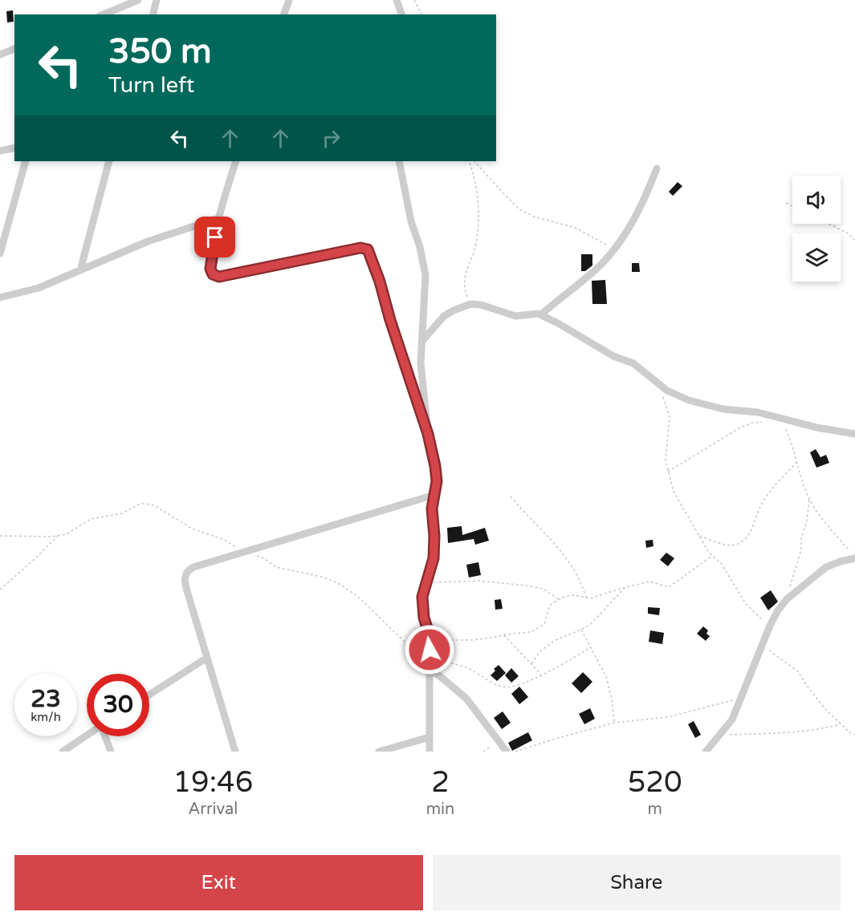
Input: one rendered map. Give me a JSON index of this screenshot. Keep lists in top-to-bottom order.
{
  "page": {
    "turn": ["350 m", "Turn left"],
    "speed": "23 km/h",
    "limit": "30",
    "eta": [
      "19:46",
      "Arrival",
      "2",
      "min",
      "520",
      "m"
    ],
    "buttons": ["Exit", "Share"]
  }
}
